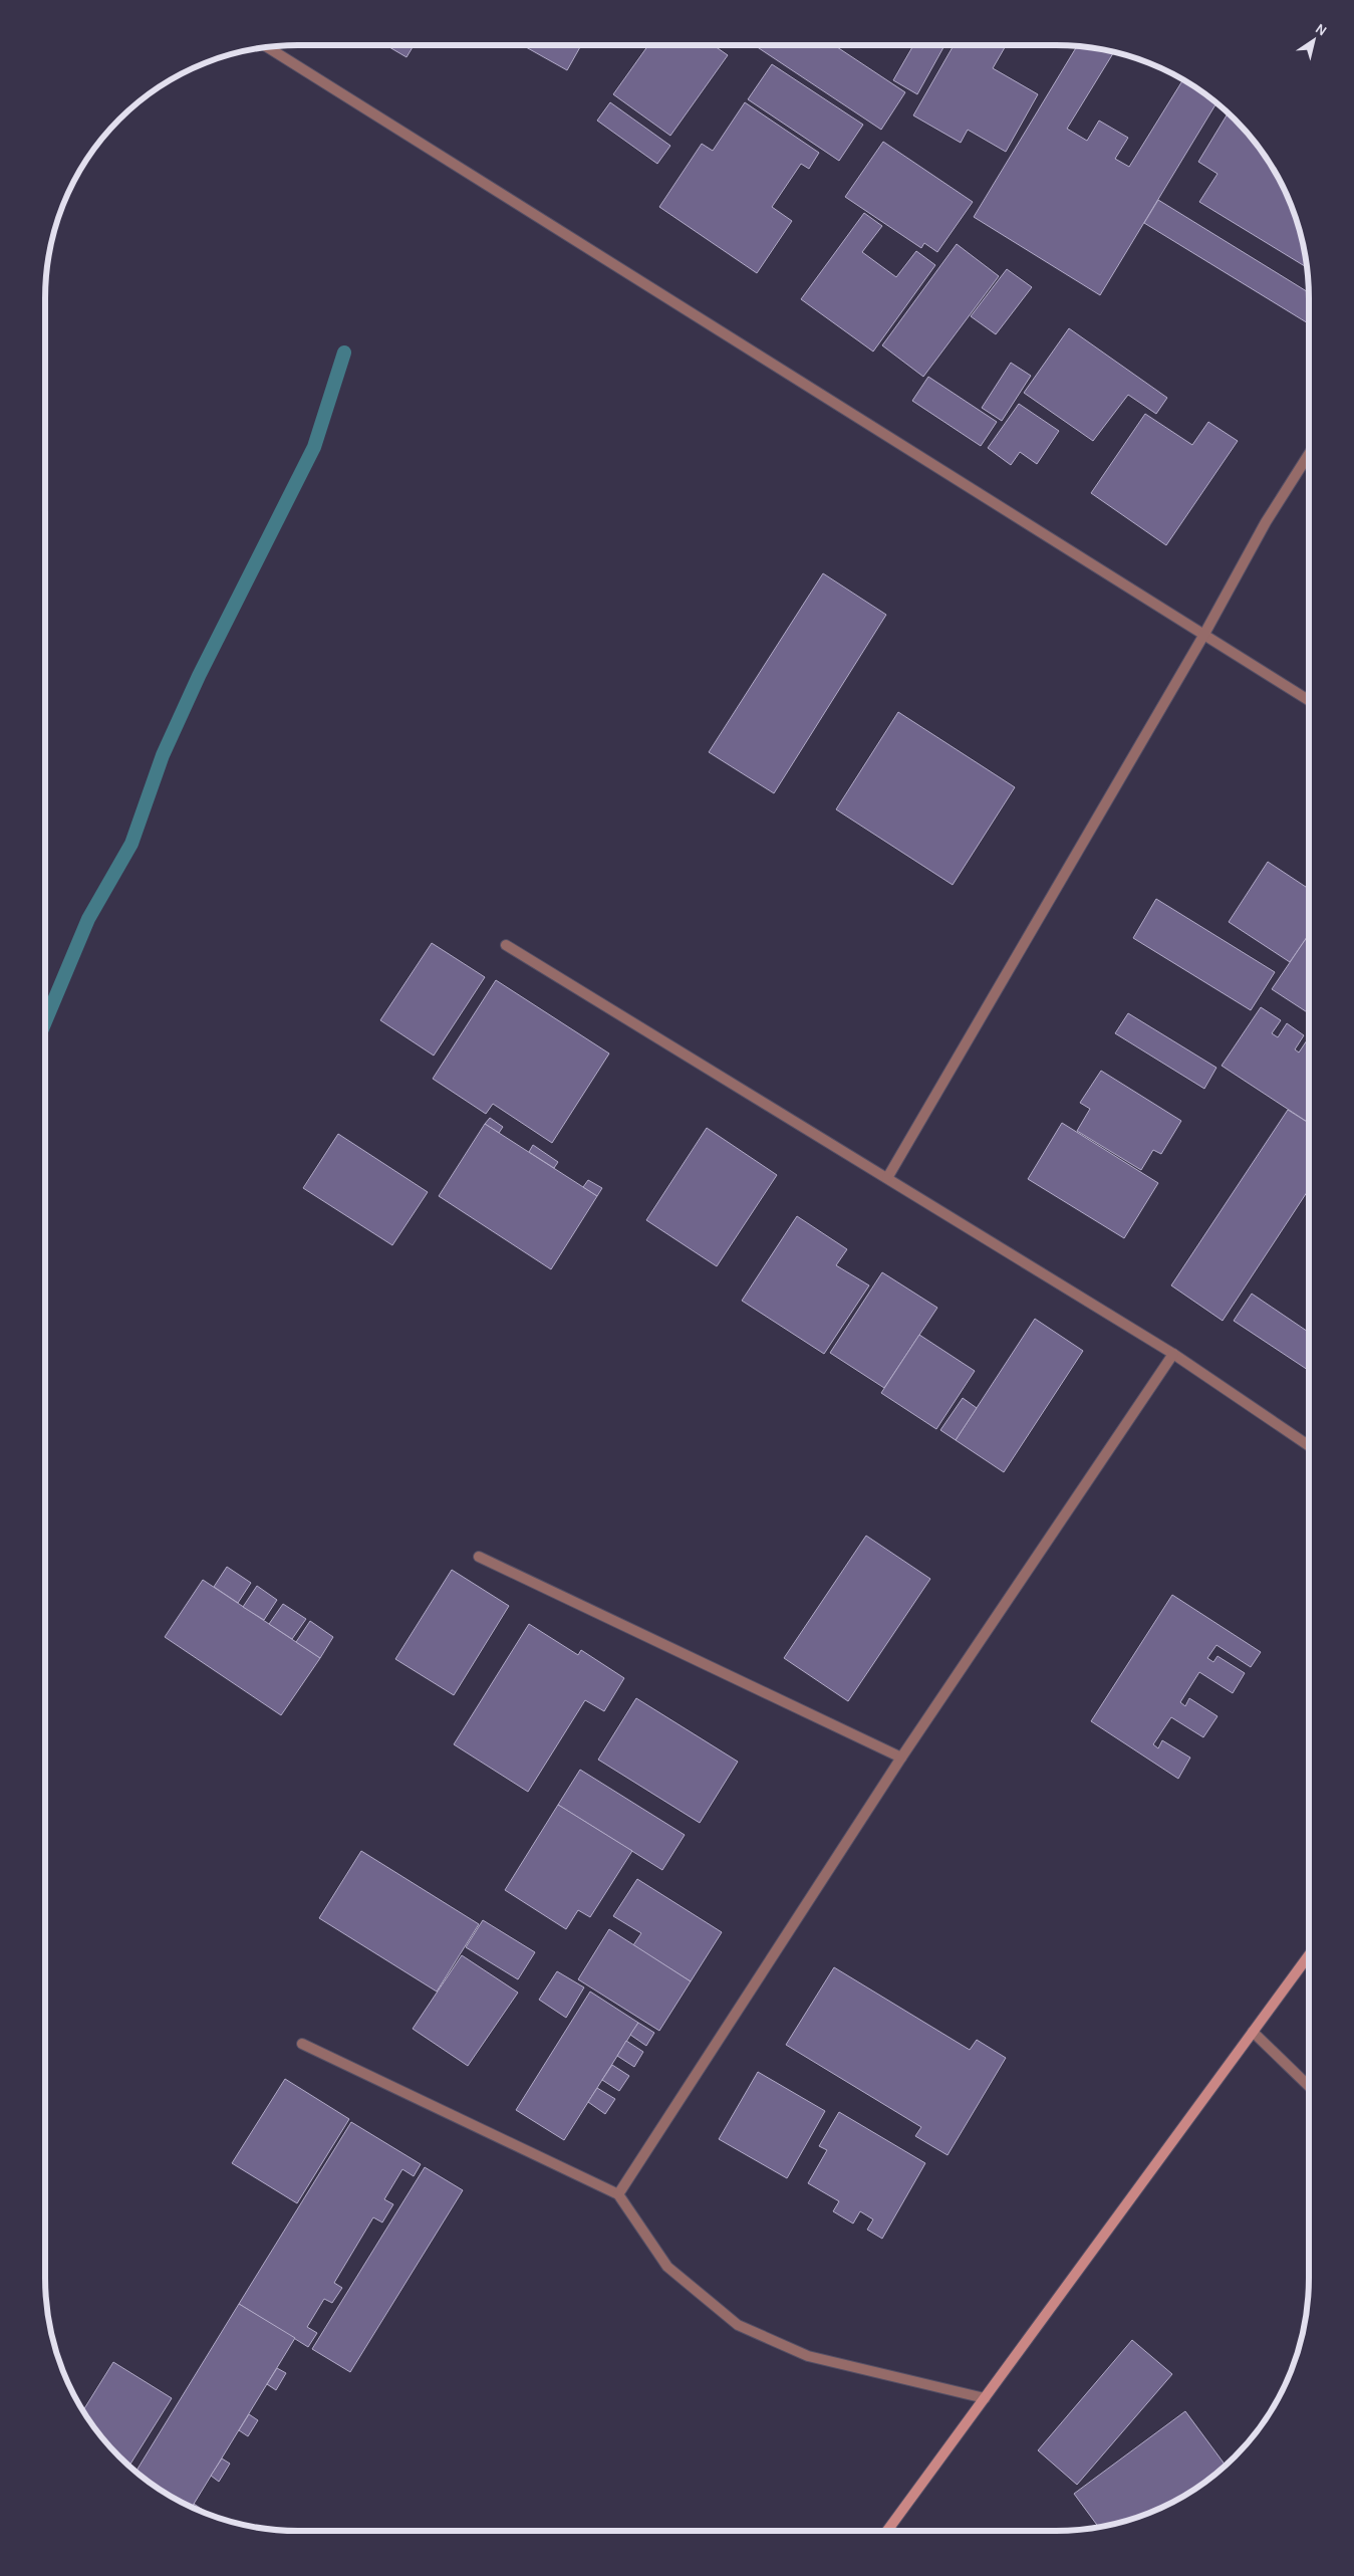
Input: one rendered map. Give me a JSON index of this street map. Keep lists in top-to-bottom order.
{
  "north": "top right"
}
